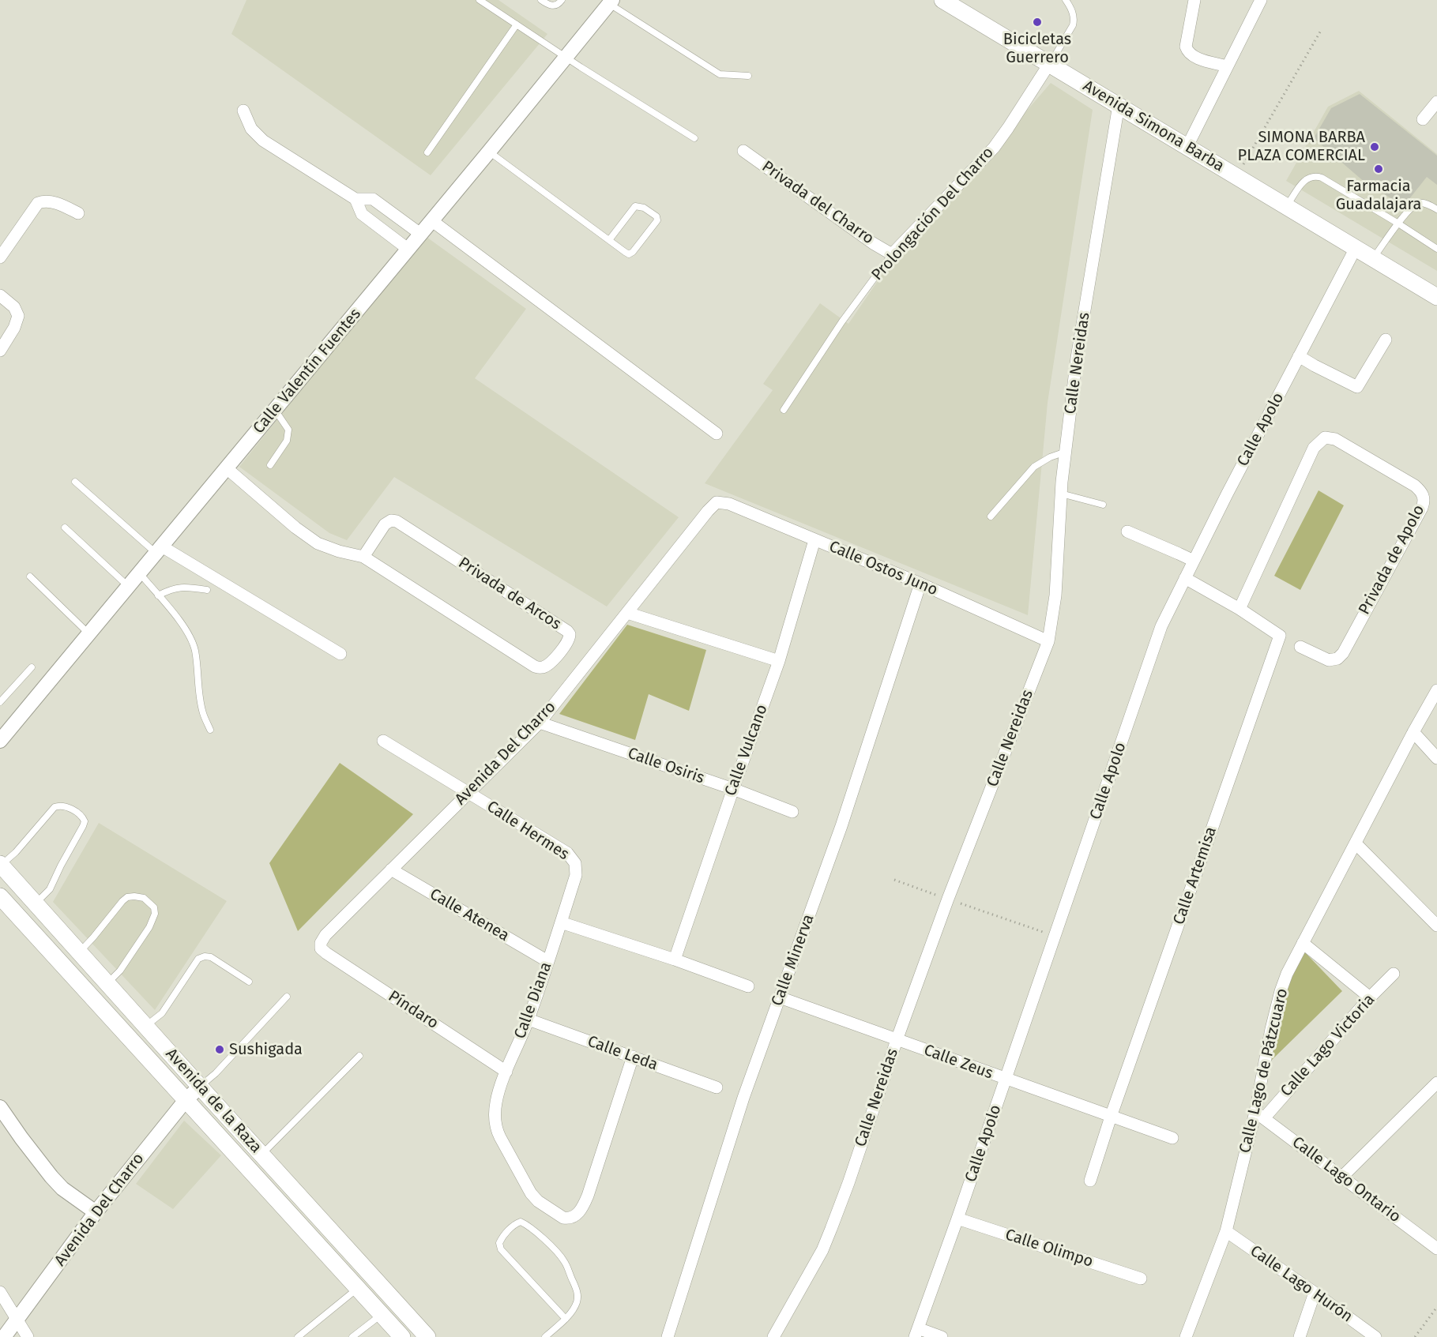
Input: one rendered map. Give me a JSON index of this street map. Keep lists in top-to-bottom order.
{
  "streets": {
    "main road": ["Avenida Simona Barba", "Avenida de la Raza"],
    "street": [
      "Privada del Charro",
      "Prolongación Del Charro",
      "Calle Nereidas",
      "Calle Valentín Fuentes",
      "Calle Apolo",
      "Privada de Apolo",
      "Calle Ostos Juno",
      "Privada de Arcos",
      "Calle Vulcano",
      "Avenida Del Charro",
      "Calle Osiris",
      "Calle Hermes",
      "Calle Artemisa",
      "Calle Atenea",
      "Calle Minerva",
      "Calle Diana",
      "Píndaro",
      "Calle Lago Victoria",
      "Calle Leda",
      "Calle Zeus",
      "Calle Lago de Pátzcuaro",
      "Calle Lago Ontario",
      "Calle Olimpo",
      "Calle Lago Hurón"
    ]
  },
  "crossings": [
    ["Avenida Simona Barba", "Prolongación Del Charro"],
    ["Avenida Simona Barba", "Calle Nereidas"],
    ["Avenida Simona Barba", "Calle Apolo"],
    ["Privada del Charro", "Prolongación Del Charro"],
    ["Calle Nereidas", "Calle Ostos Juno"],
    ["Calle Nereidas", "Calle Zeus"],
    ["Calle Valentín Fuentes", "Privada de Arcos"],
    ["Calle Apolo", "Calle Zeus"],
    ["Calle Apolo", "Calle Olimpo"],
    ["Privada de Apolo", "Calle Artemisa"],
    ["Calle Ostos Juno", "Calle Vulcano"],
    ["Calle Ostos Juno", "Avenida Del Charro"],
    ["Calle Ostos Juno", "Calle Minerva"],
    ["Calle Vulcano", "Calle Osiris"],
    ["Avenida Del Charro", "Calle Osiris"],
    ["Avenida Del Charro", "Calle Hermes"],
    ["Avenida Del Charro", "Calle Atenea"],
    ["Avenida Del Charro", "Píndaro"],
    ["Avenida Del Charro", "Avenida de la Raza"],
    ["Calle Hermes", "Calle Diana"],
    ["Calle Artemisa", "Calle Zeus"],
    ["Calle Atenea", "Calle Diana"],
    ["Calle Minerva", "Calle Zeus"],
    ["Calle Diana", "Píndaro"],
    ["Calle Diana", "Calle Leda"],
    ["Calle Lago Victoria", "Calle Lago de Pátzcuaro"],
    ["Calle Lago Victoria", "Calle Lago Ontario"],
    ["Calle Lago de Pátzcuaro", "Calle Lago Ontario"],
    ["Calle Lago de Pátzcuaro", "Calle Lago Hurón"]
  ],
  "places": [
    "Bicicletas Guerrero",
    "SIMONA BARBA PLAZA COMERCIAL",
    "Farmacia Guadalajara",
    "Sushigada"
  ]
}
